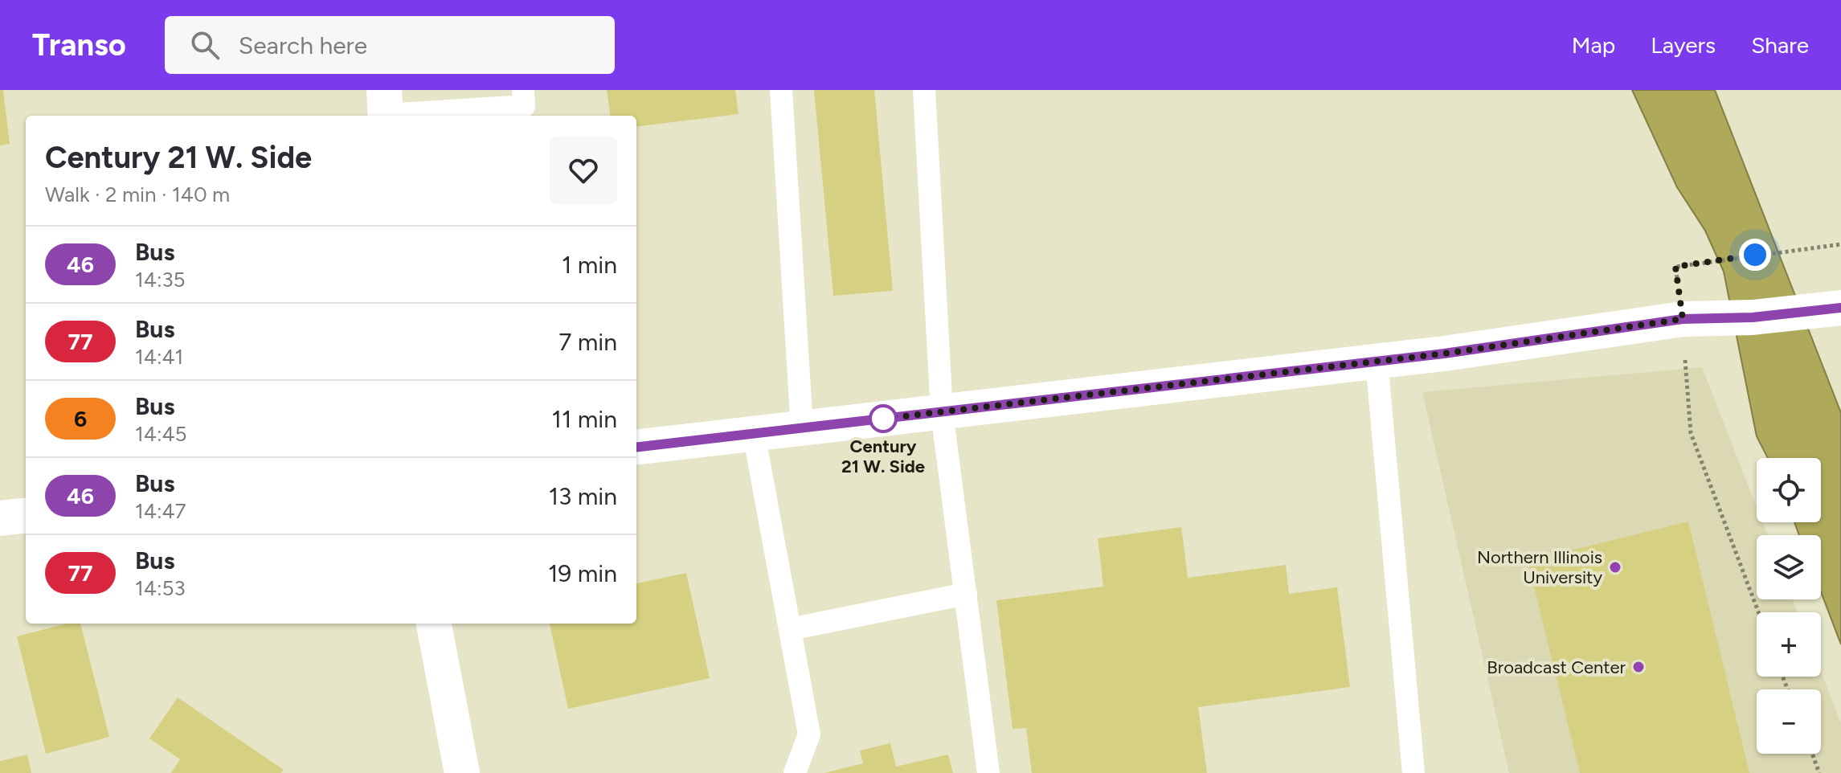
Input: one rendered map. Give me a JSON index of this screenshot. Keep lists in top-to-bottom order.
{
  "places": ["Century 21 W. Side", "Northern Illinois University", "Broadcast Center"],
  "lines": ["bus line 46"],
  "page": {
    "header": "Transo",
    "search": "Search here",
    "nav": ["Map", "Layers", "Share"],
    "heading": ["Century 21 W. Side", "Walk · 2 min · 140 m"],
    "list": [
      {
        "mark": "46",
        "name": "Bus",
        "note": "14:35",
        "value": "1 min"
      },
      {
        "mark": "77",
        "name": "Bus",
        "note": "14:41",
        "value": "7 min"
      },
      {
        "mark": "6",
        "name": "Bus",
        "note": "14:45",
        "value": "11 min"
      },
      {
        "mark": "46",
        "name": "Bus",
        "note": "14:47",
        "value": "13 min"
      },
      {
        "mark": "77",
        "name": "Bus",
        "note": "14:53",
        "value": "19 min"
      }
    ],
    "map_buttons": ["+", "−"]
  }
}
